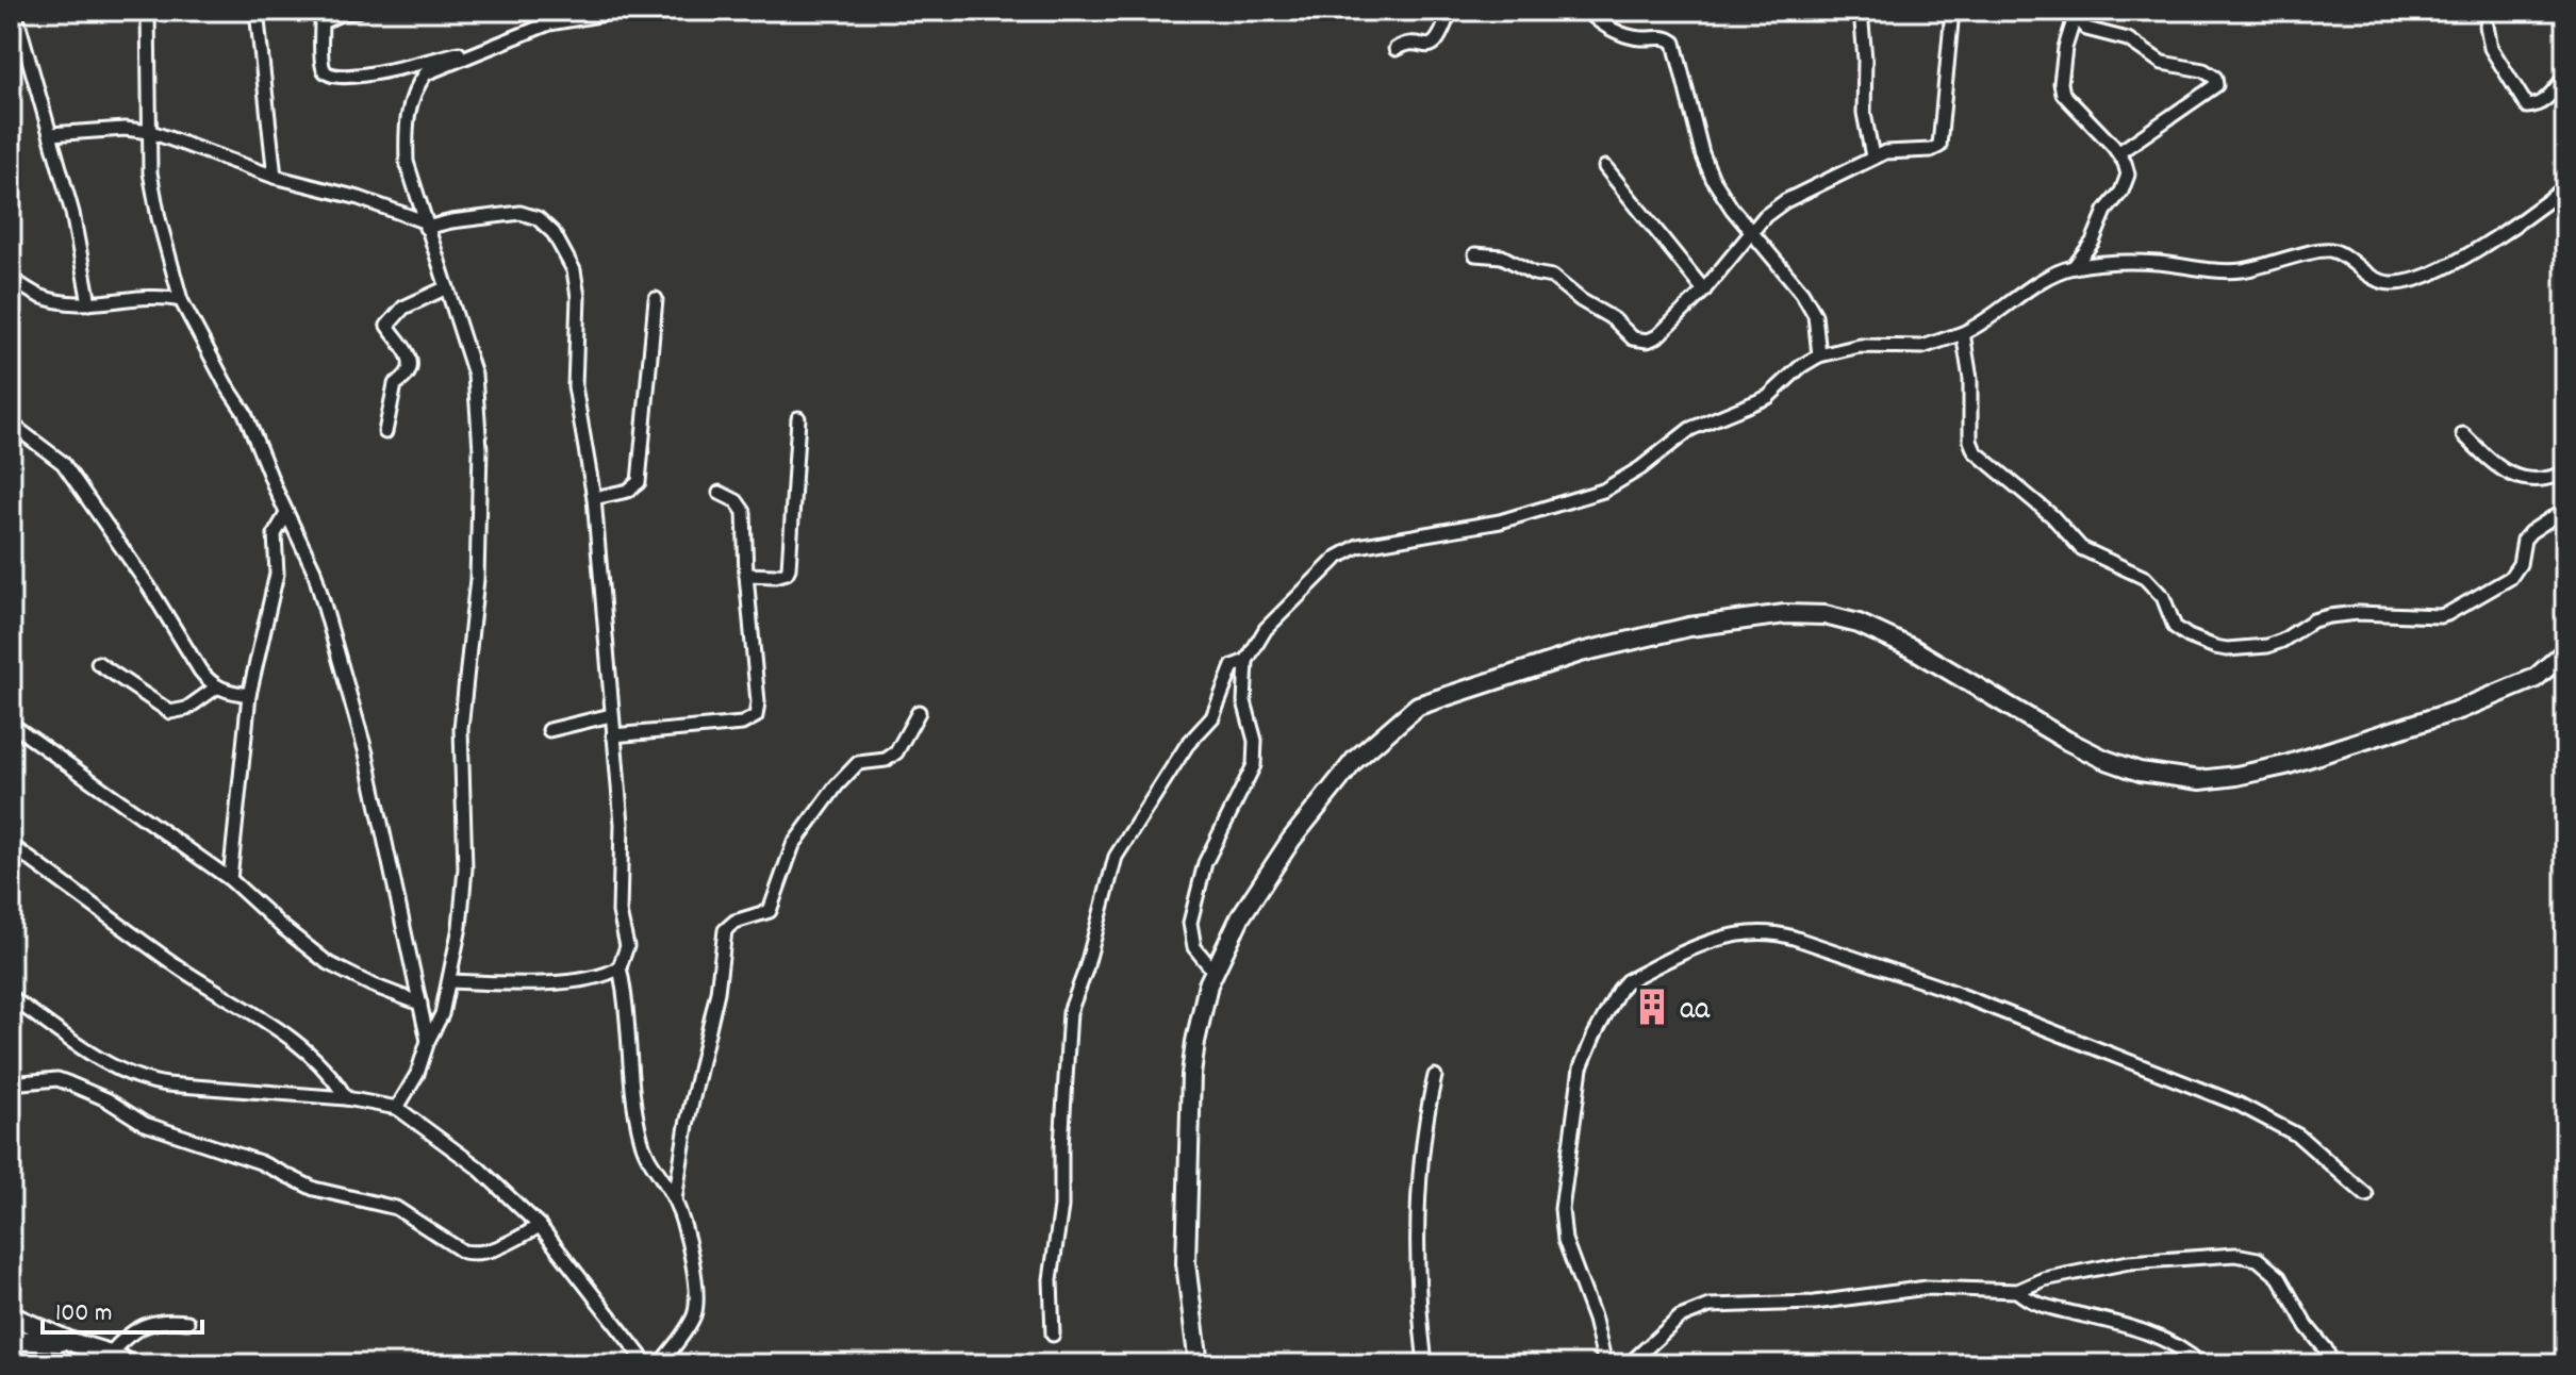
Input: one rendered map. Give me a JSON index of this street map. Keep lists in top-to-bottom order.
{
  "places": {
    "building": ["aa"]
  },
  "scale_bar": "100 m"
}
